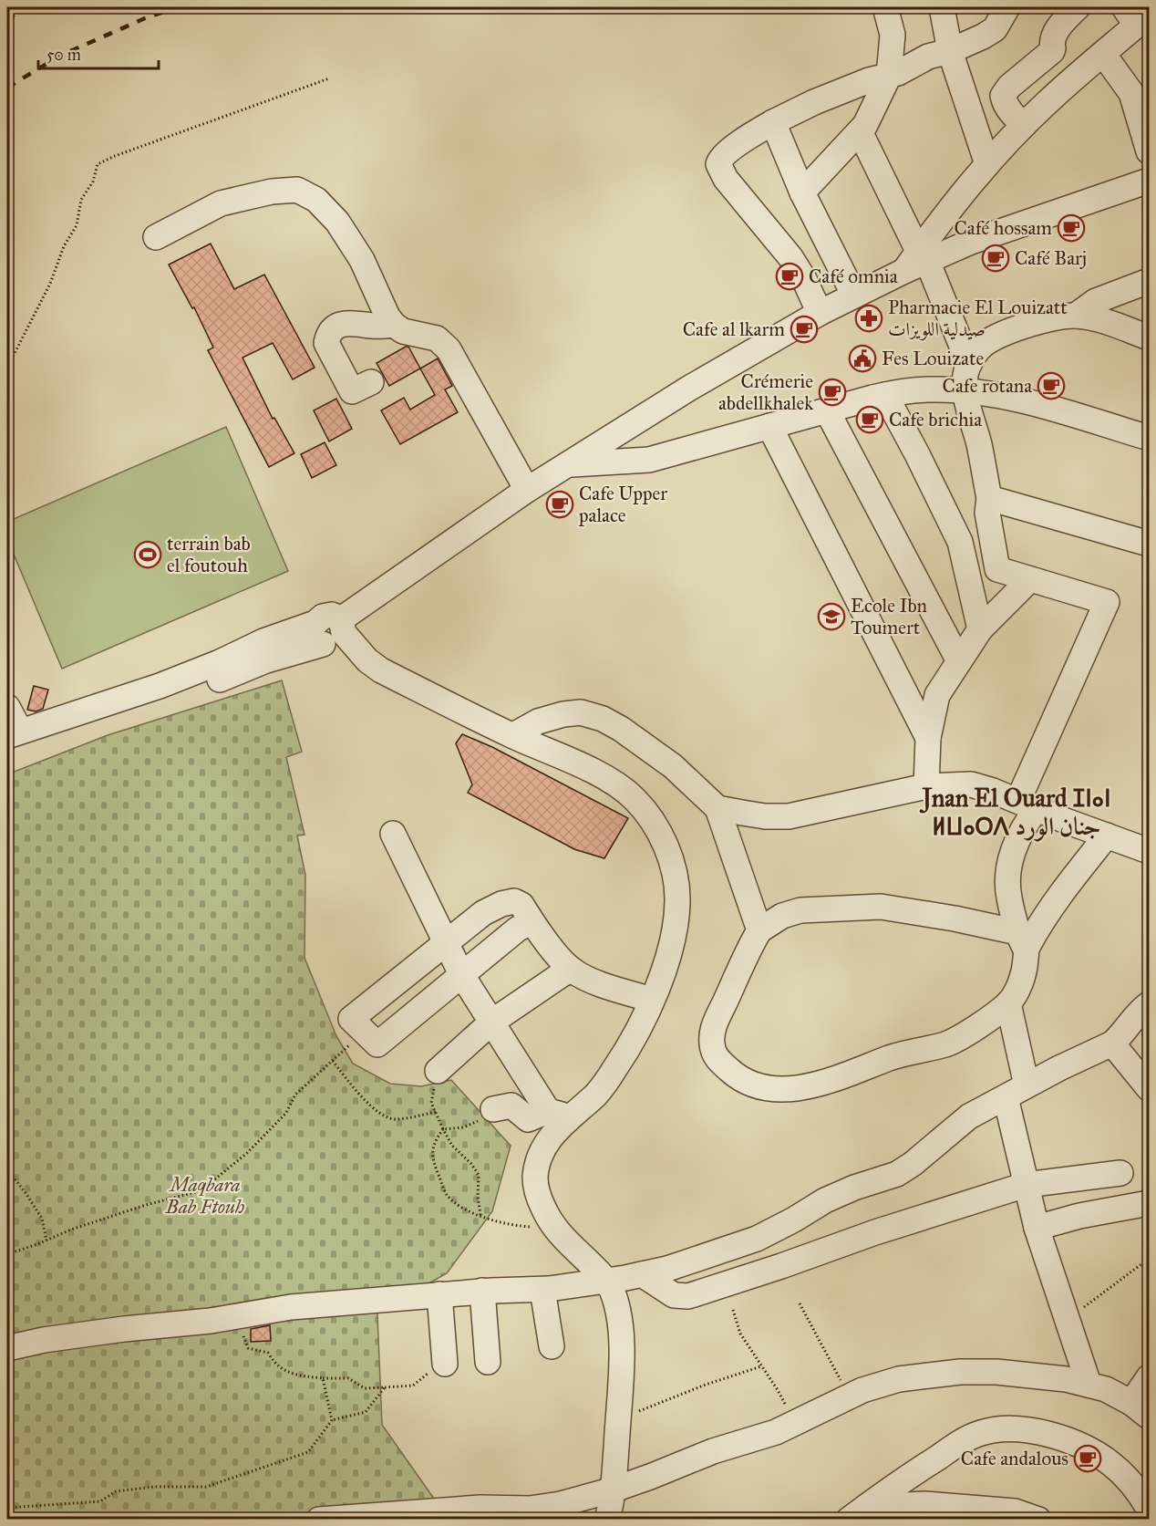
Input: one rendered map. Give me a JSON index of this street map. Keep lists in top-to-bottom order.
{
  "districts": ["Jnan El Ouard ⵊⵏⴰⵏ ⵍⵡⴰⵔⴷ جنان الورد"],
  "parks": ["Maqbara Bab Ftouh"],
  "places": {
    "cafe": [
      "Café hossam",
      "Café Barj",
      "Café omnia",
      "Cafe al lkarm",
      "Cafe rotana",
      "Crémerie abdellkhalek",
      "Cafe brichia",
      "Cafe Upper palace",
      "Cafe andalous"
    ],
    "pharmacy": ["Pharmacie El Louizatt صيدلية اللويزات"],
    "public building": ["Fes Louizate"],
    "sports": ["terrain bab el foutouh"],
    "school or university": ["Ecole Ibn Toumert"]
  },
  "scale_bar": "50 m"
}
